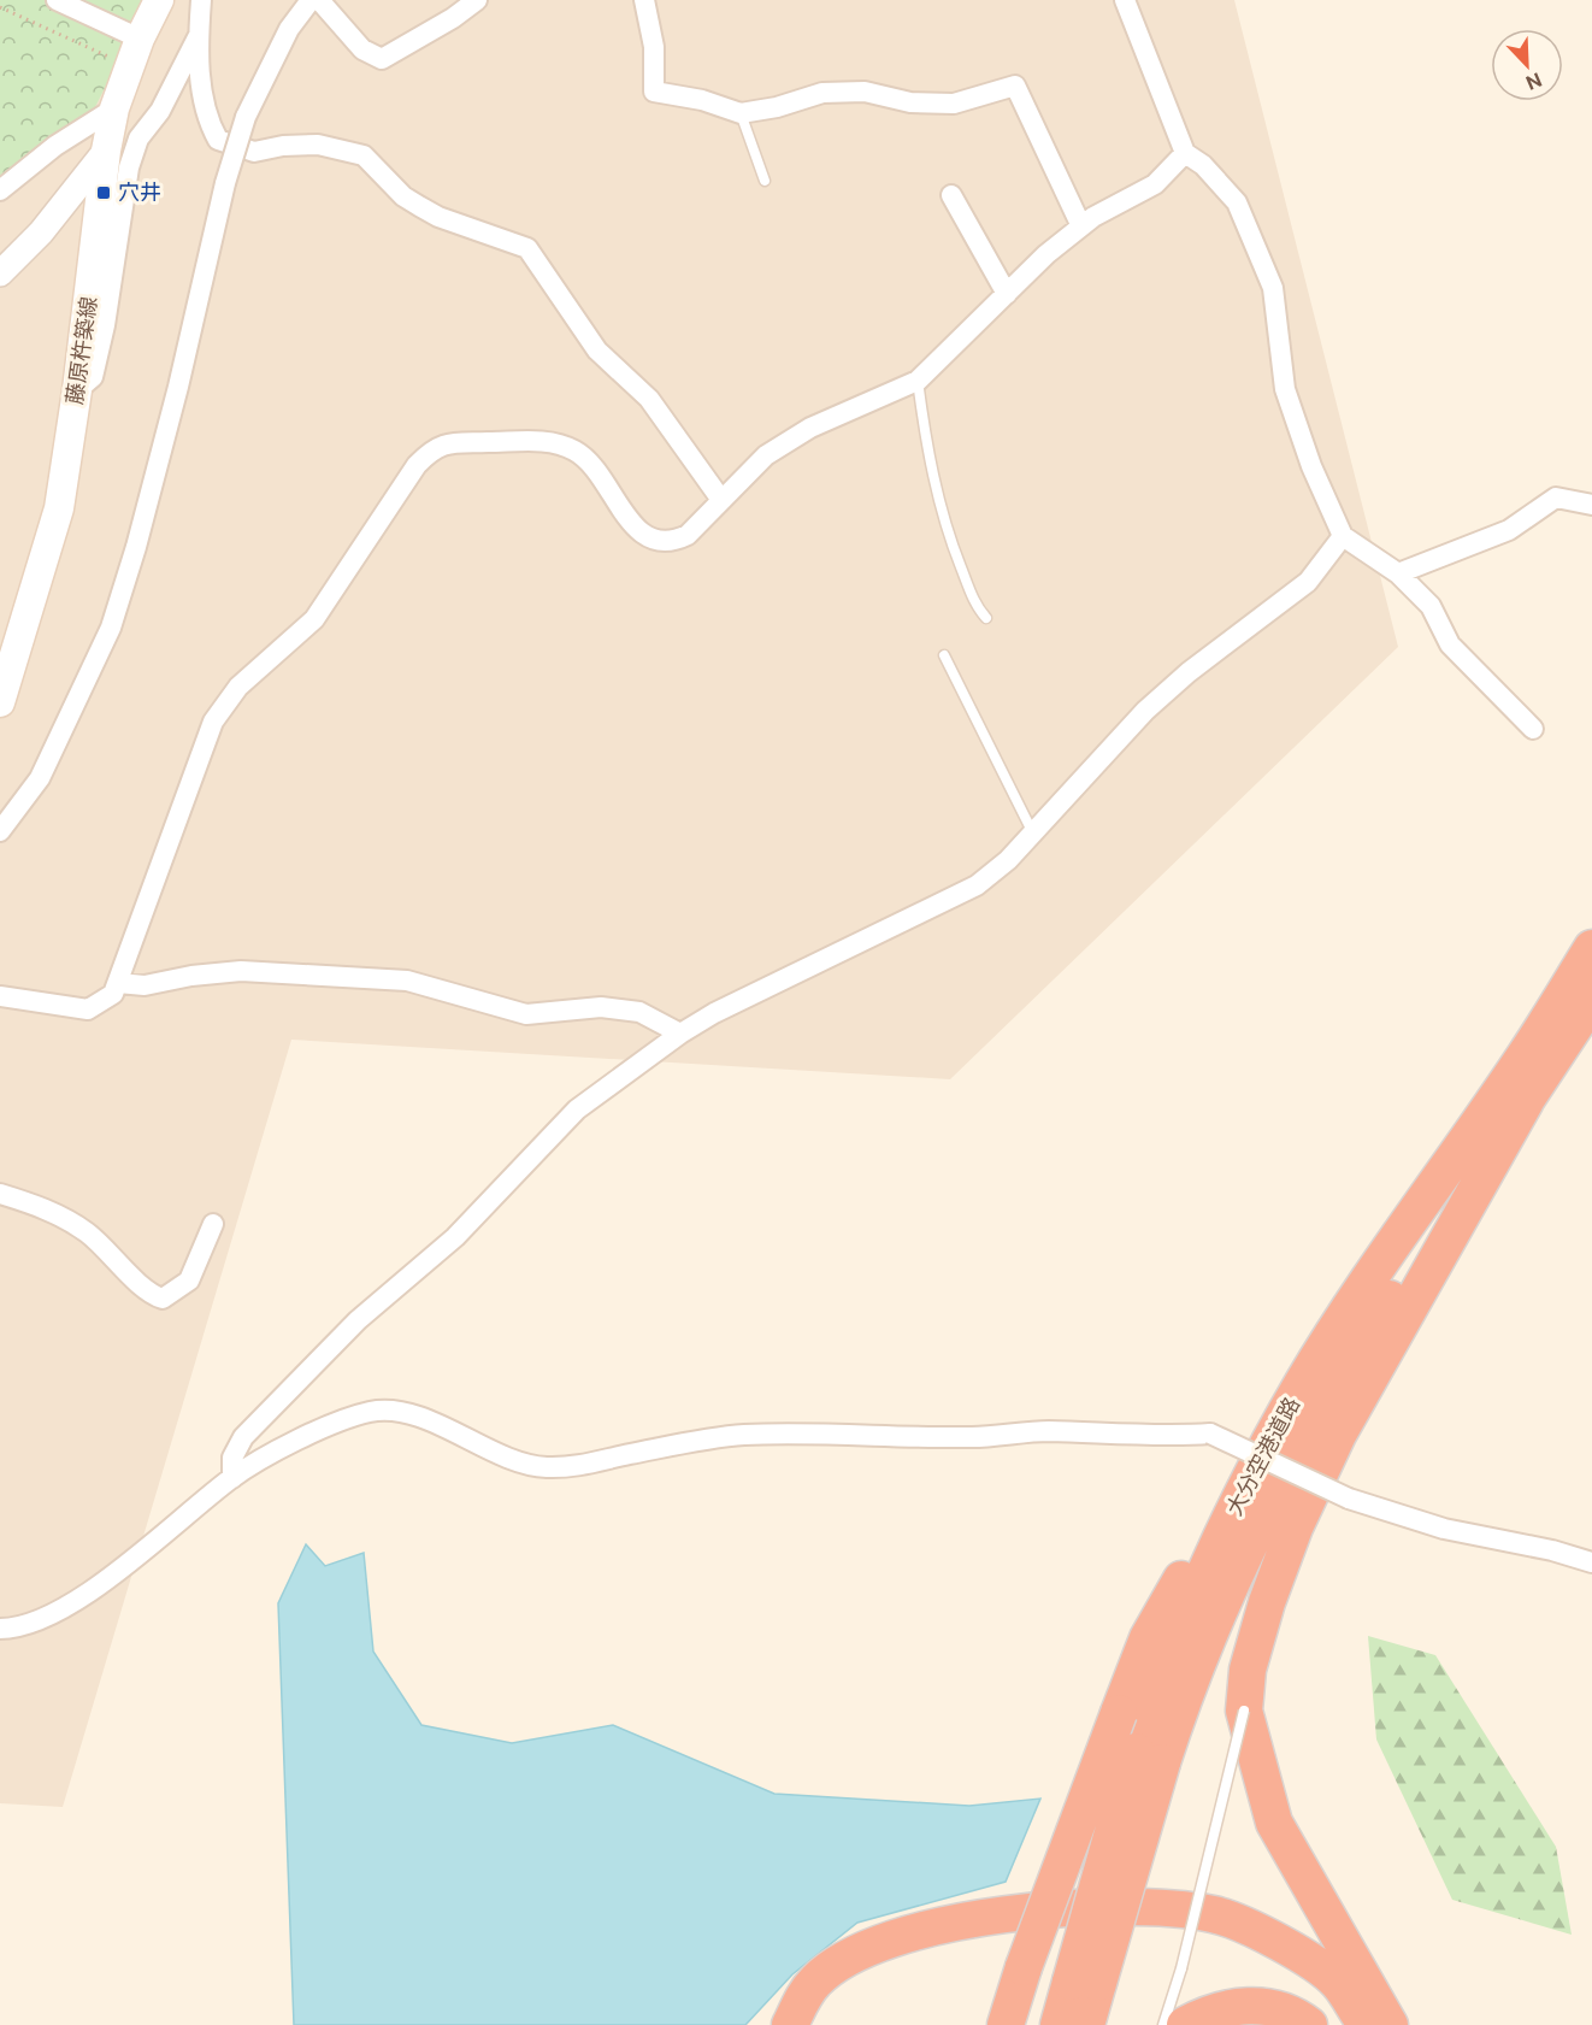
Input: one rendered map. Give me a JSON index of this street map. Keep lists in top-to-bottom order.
{
  "streets": {
    "highway": ["大分空港道路"],
    "main road": ["藤原杵築線"]
  },
  "places": {
    "transit": ["穴井"]
  },
  "north": "bottom right"
}
